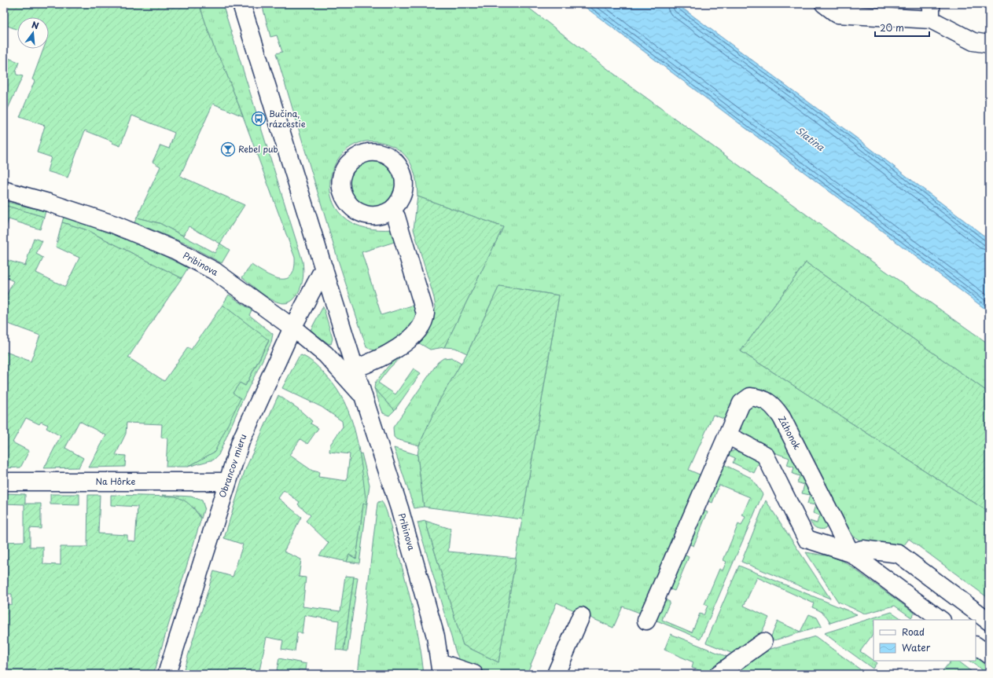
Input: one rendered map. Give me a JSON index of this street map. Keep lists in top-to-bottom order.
{
  "streets": {
    "street": [
      "Pribinova",
      "Záhonok",
      "Obrancov mieru",
      "Na Hôrke"
    ]
  },
  "crossings": [
    ["Pribinova", "Obrancov mieru"],
    ["Obrancov mieru", "Na Hôrke"]
  ],
  "water": ["Slatina"],
  "places": {
    "bus stop": ["Bučina, rázcestie"],
    "bar": ["Rebel pub"]
  },
  "legend": ["Road", "Water"],
  "scale_bar": "20 m",
  "north": "top"
}
